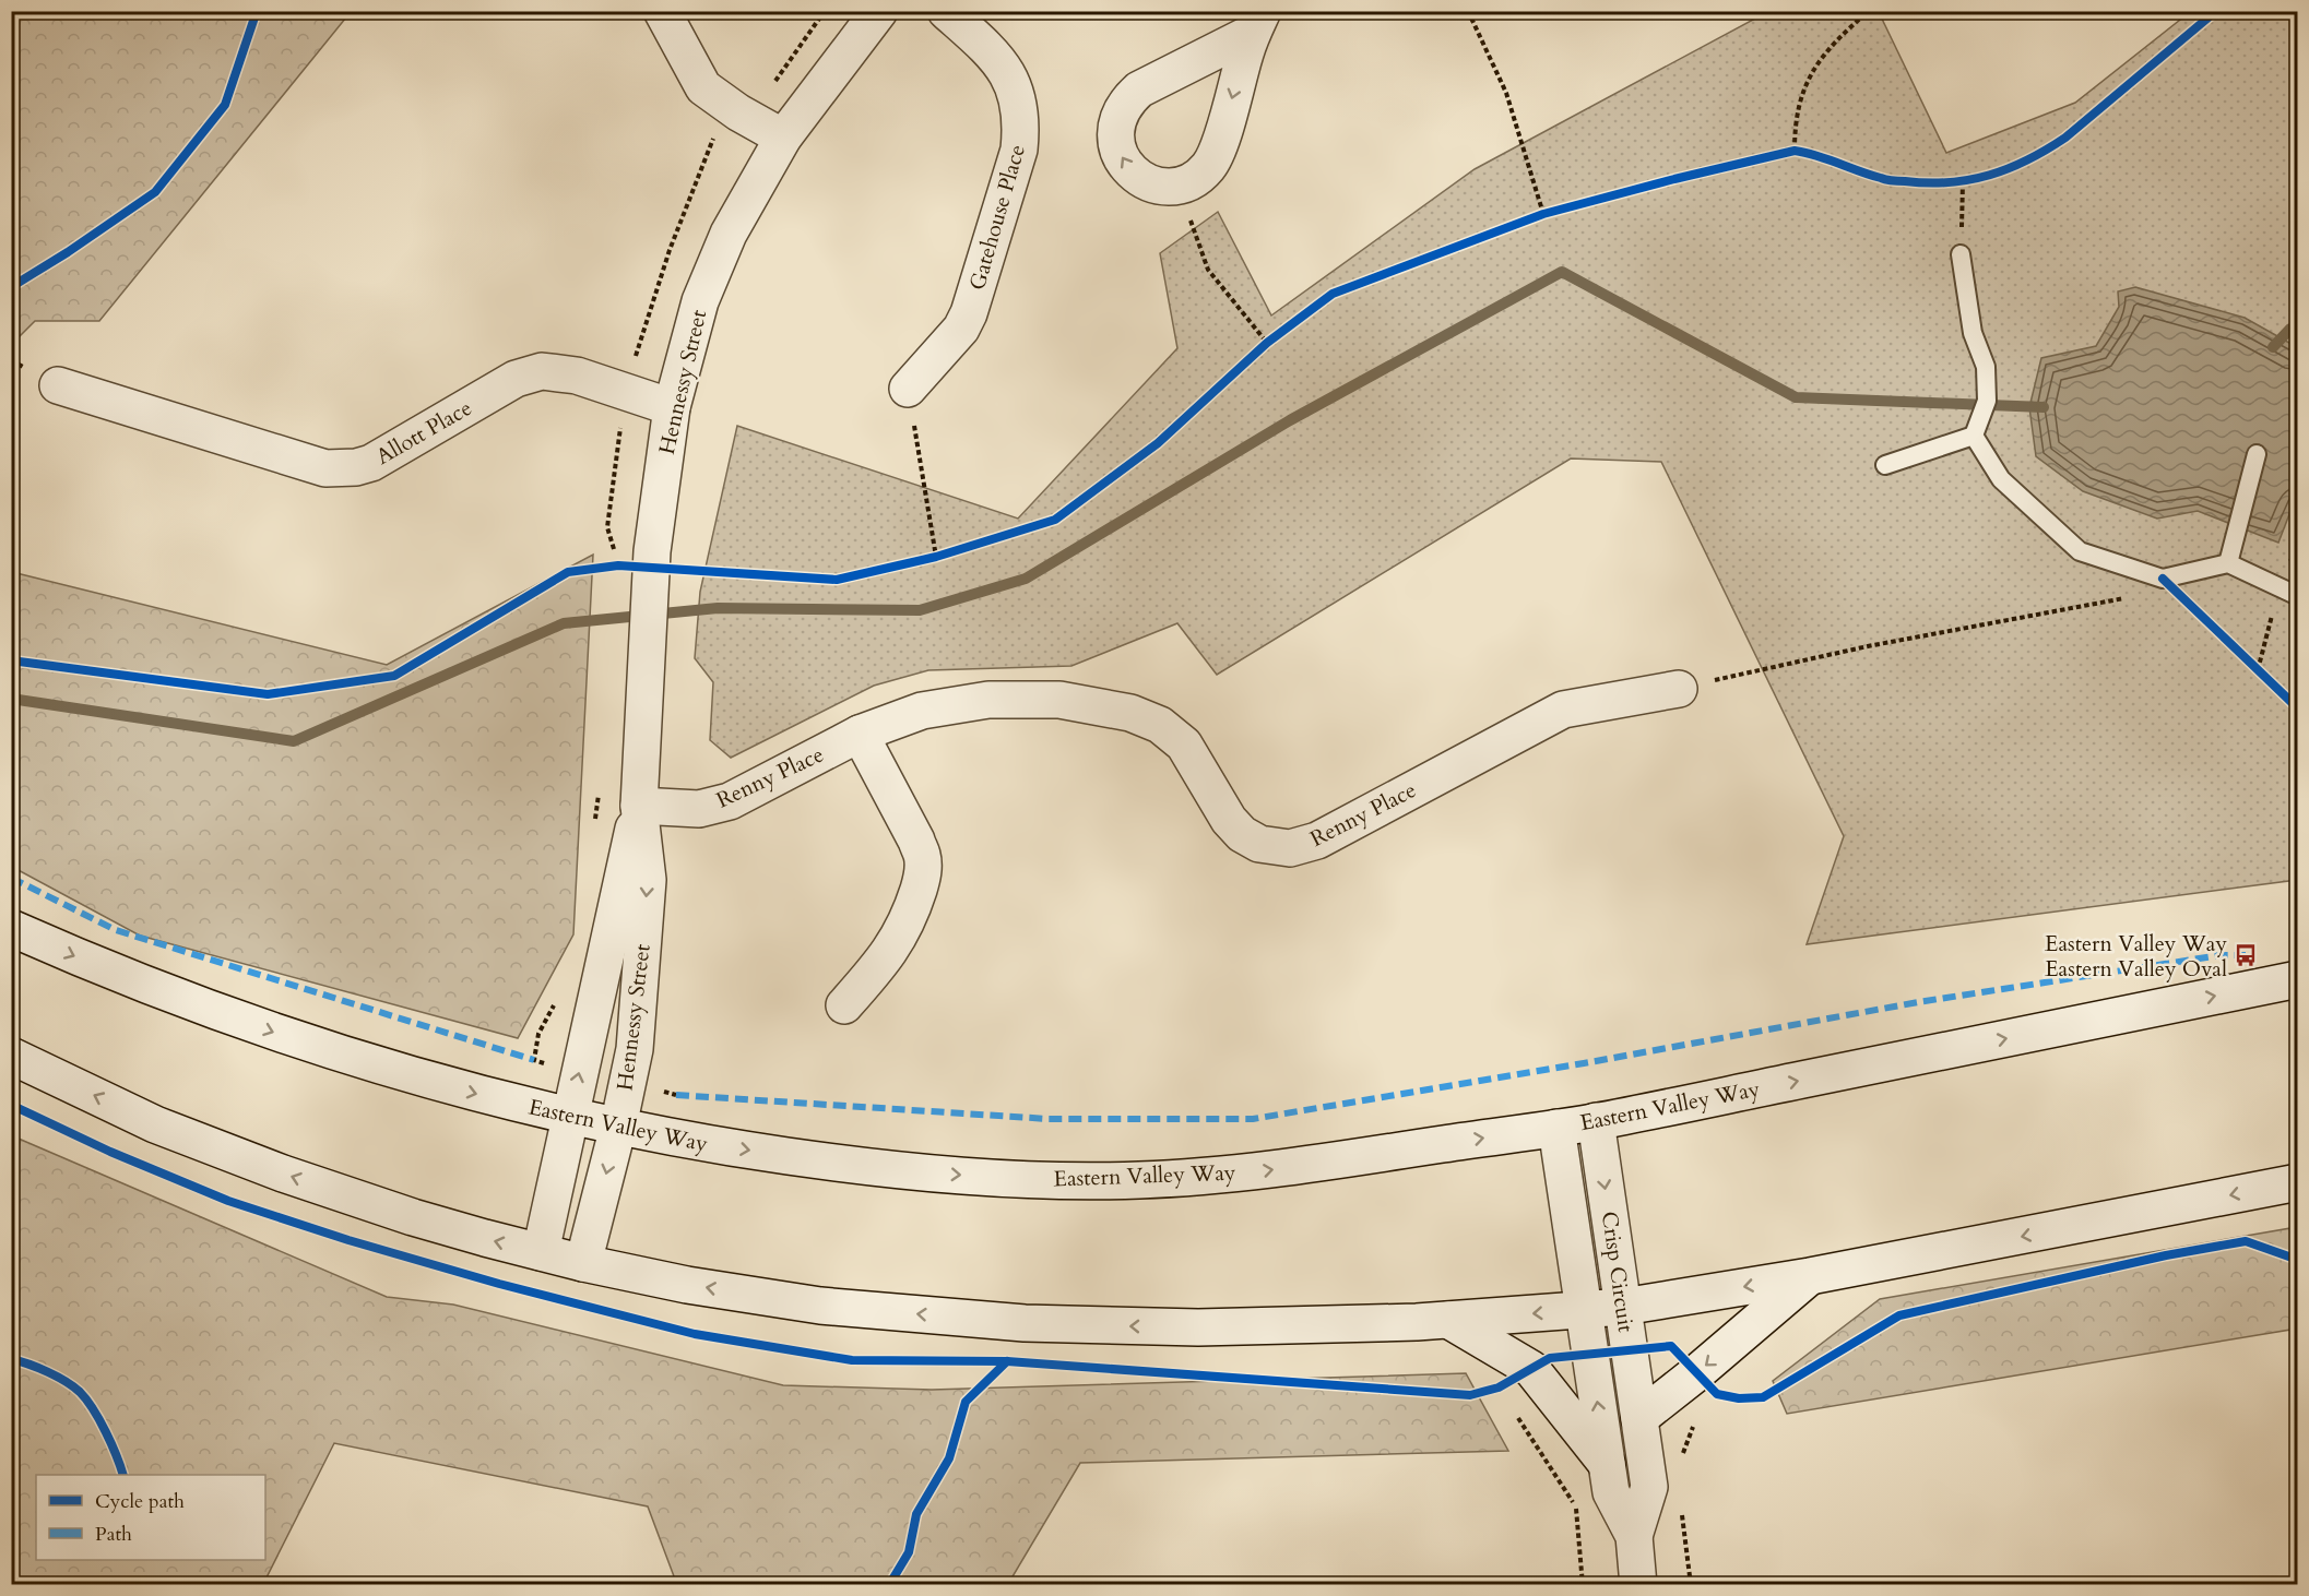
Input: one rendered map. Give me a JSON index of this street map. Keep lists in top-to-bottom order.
{
  "streets": {
    "street": [
      "Gatehouse Place",
      "Hennessy Street",
      "Allott Place",
      "Renny Place",
      "Eastern Valley Way",
      "Crisp Circuit"
    ]
  },
  "crossings": [
    ["Hennessy Street", "Allott Place"],
    ["Hennessy Street", "Renny Place"],
    ["Hennessy Street", "Eastern Valley Way"],
    ["Eastern Valley Way", "Crisp Circuit"]
  ],
  "places": {
    "bus stop": ["Eastern Valley Way Eastern Valley Oval"]
  },
  "legend": ["Cycle path", "Path"]
}
